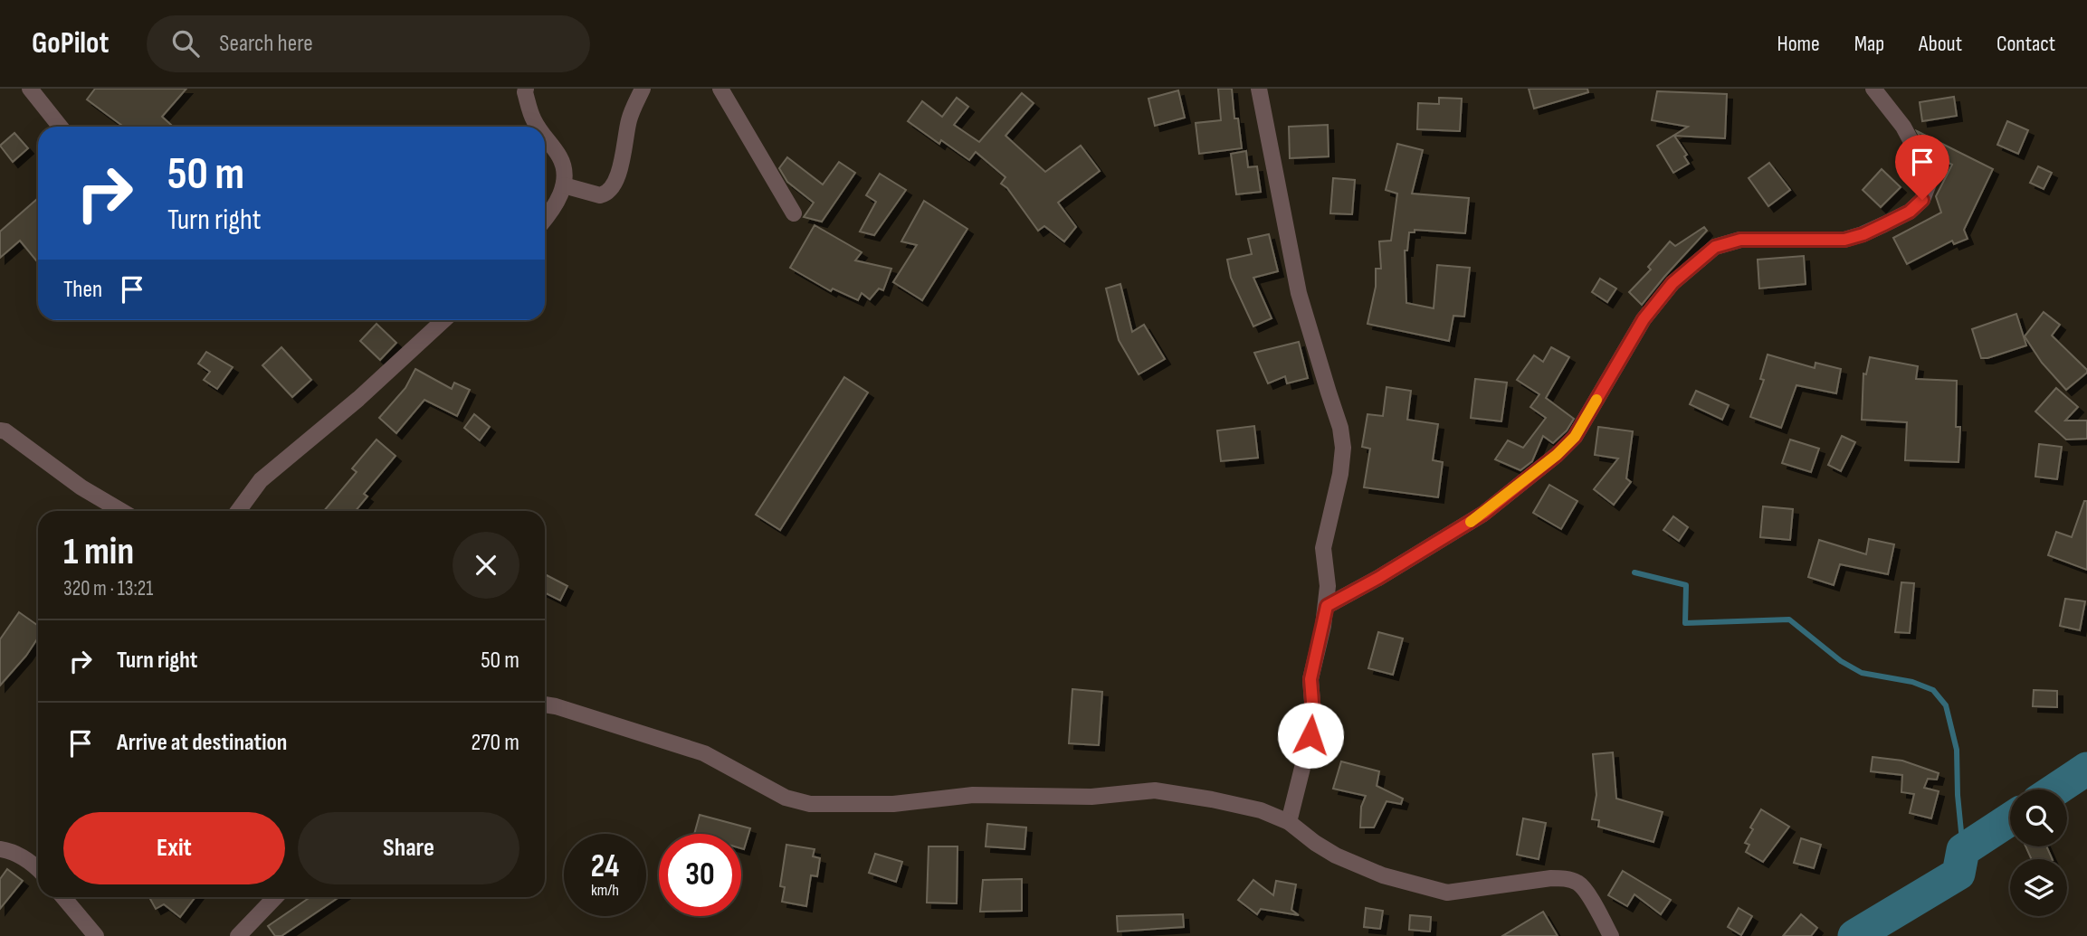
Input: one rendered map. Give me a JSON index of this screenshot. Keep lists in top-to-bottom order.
{
  "page": {
    "header": "GoPilot",
    "search": "Search here",
    "nav": [
      "Home",
      "Map",
      "About",
      "Contact"
    ],
    "turn": ["50 m", "Turn right"],
    "then": "Then",
    "heading": ["1 min", "320 m · 13:21"],
    "list": [
      {
        "name": "Turn right",
        "value": "50 m"
      },
      {
        "name": "Arrive at destination",
        "value": "270 m"
      }
    ],
    "buttons": ["Exit", "Share"],
    "speed": "24 km/h",
    "limit": "30"
  }
}
